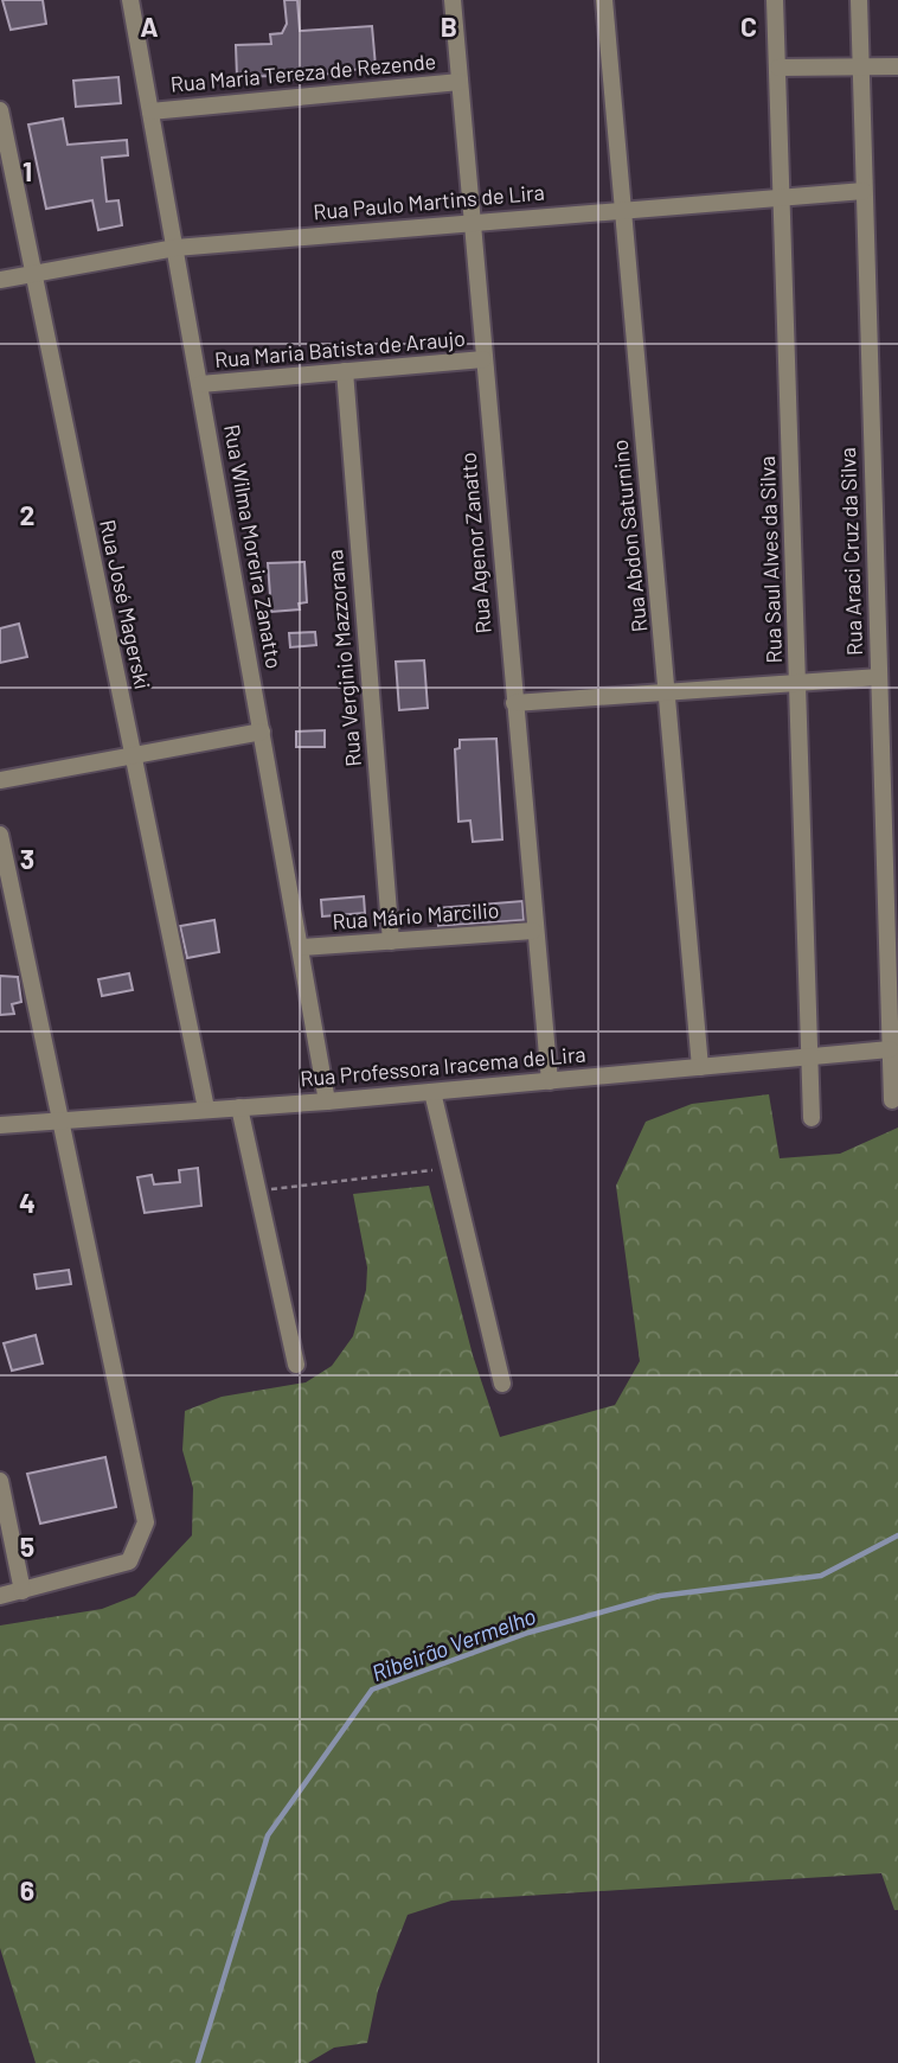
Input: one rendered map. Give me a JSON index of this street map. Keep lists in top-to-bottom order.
{
  "streets": {
    "street": [
      "Rua Maria Tereza de Rezende",
      "Rua Paulo Martins de Lira",
      "Rua Maria Batista de Araujo",
      "Rua Abdon Saturnino",
      "Rua Agenor Zanatto",
      "Rua Wilma Moreira Zanatto",
      "Rua Araci Cruz da Silva",
      "Rua Saul Alves da Silva",
      "Rua José Magerski",
      "Rua Verginio Mazzorana",
      "Rua Mário Marcilio",
      "Rua Professora Iracema de Lira"
    ]
  },
  "crossings": [
    ["Rua Maria Tereza de Rezende", "Rua Agenor Zanatto"],
    ["Rua Maria Tereza de Rezende", "Rua Wilma Moreira Zanatto"],
    ["Rua Paulo Martins de Lira", "Rua Abdon Saturnino"],
    ["Rua Paulo Martins de Lira", "Rua Agenor Zanatto"],
    ["Rua Paulo Martins de Lira", "Rua Wilma Moreira Zanatto"],
    ["Rua Paulo Martins de Lira", "Rua Araci Cruz da Silva"],
    ["Rua Paulo Martins de Lira", "Rua Saul Alves da Silva"],
    ["Rua Paulo Martins de Lira", "Rua José Magerski"],
    ["Rua Maria Batista de Araujo", "Rua Agenor Zanatto"],
    ["Rua Maria Batista de Araujo", "Rua Wilma Moreira Zanatto"],
    ["Rua Maria Batista de Araujo", "Rua Verginio Mazzorana"],
    ["Rua Abdon Saturnino", "Rua Professora Iracema de Lira"],
    ["Rua Agenor Zanatto", "Rua Mário Marcilio"],
    ["Rua Agenor Zanatto", "Rua Professora Iracema de Lira"],
    ["Rua Wilma Moreira Zanatto", "Rua Mário Marcilio"],
    ["Rua Wilma Moreira Zanatto", "Rua Professora Iracema de Lira"],
    ["Rua Araci Cruz da Silva", "Rua Professora Iracema de Lira"],
    ["Rua Saul Alves da Silva", "Rua Professora Iracema de Lira"],
    ["Rua José Magerski", "Rua Professora Iracema de Lira"],
    ["Rua Verginio Mazzorana", "Rua Mário Marcilio"]
  ],
  "water": ["Ribeirão Vermelho"],
  "grid": {
    "columns": ["A", "B", "C"],
    "rows": [
      "1",
      "2",
      "3",
      "4",
      "5",
      "6"
    ]
  }
}
